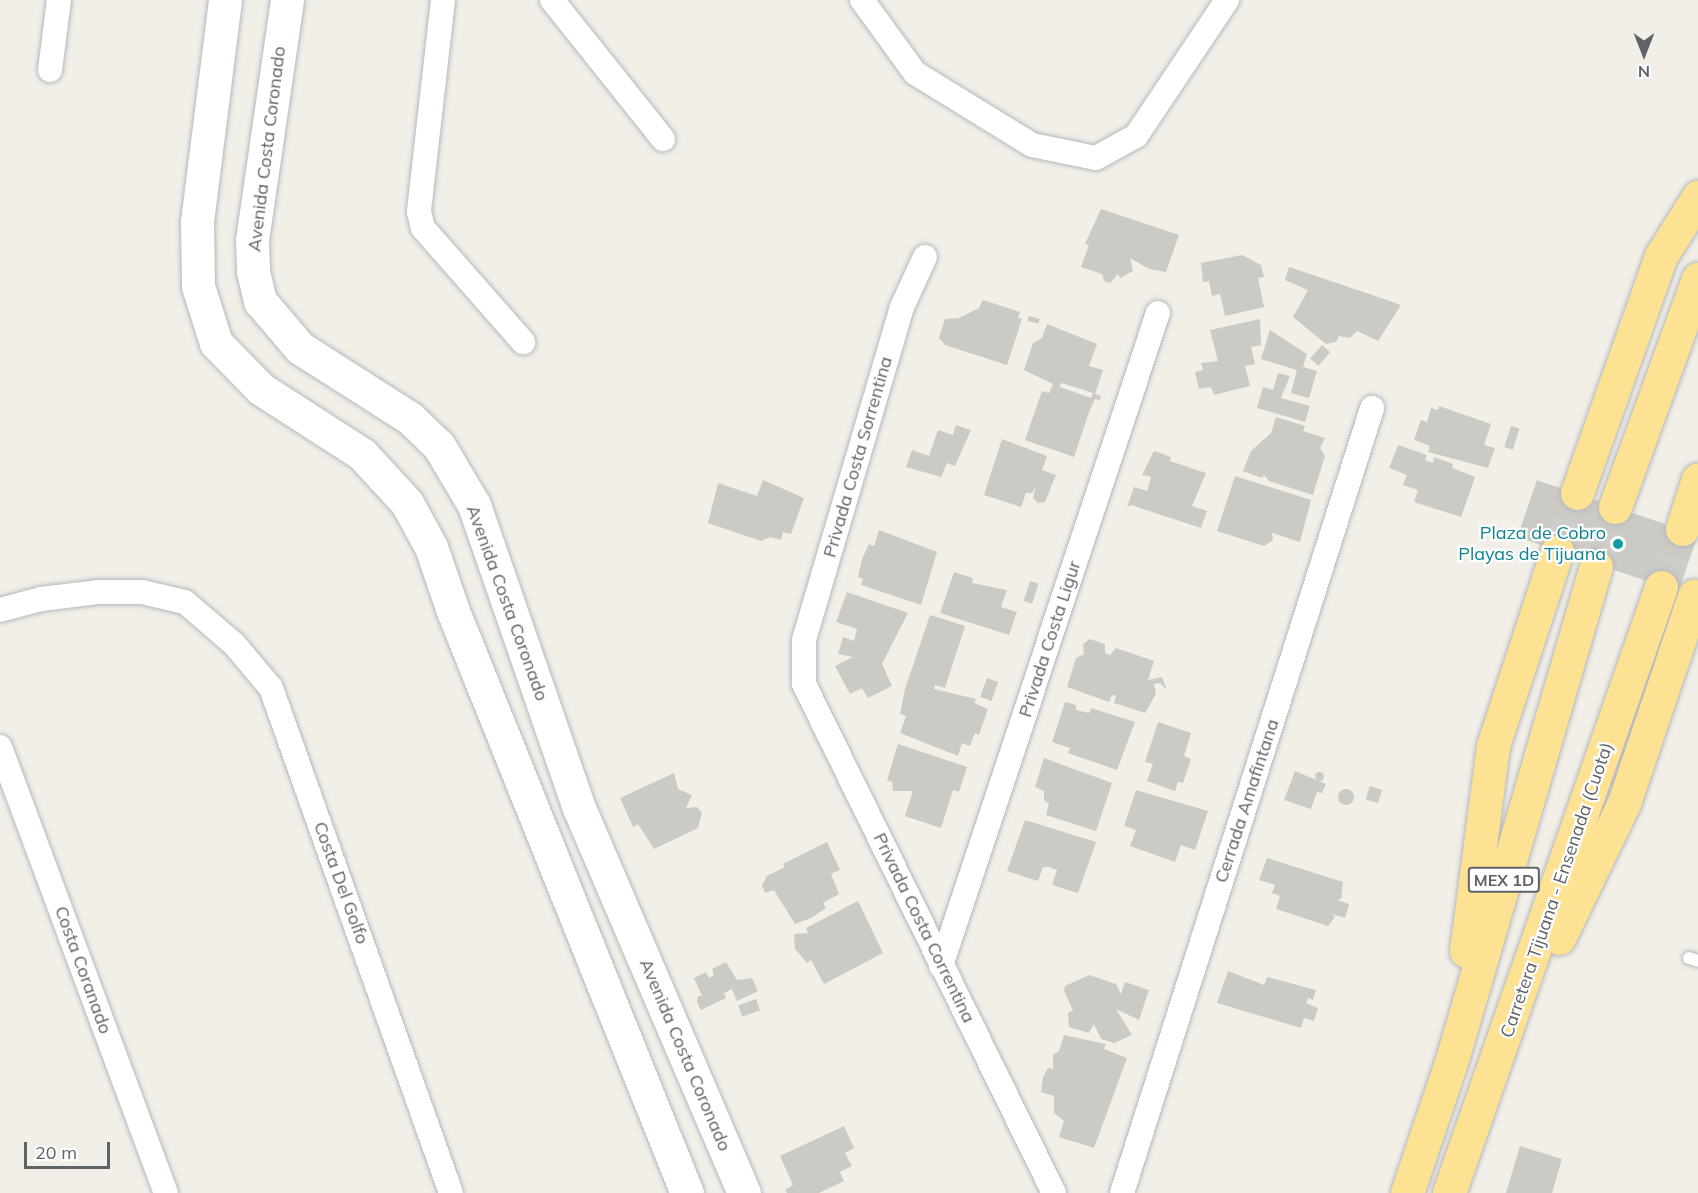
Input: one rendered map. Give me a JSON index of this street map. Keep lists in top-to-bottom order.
{
  "streets": {
    "highway": ["MEX 1D", "Carretera Tijuana - Ensenada (Cuota)"],
    "street": [
      "Avenida Costa Coronado",
      "Privada Costa Sorrentina",
      "Privada Costa Ligur",
      "Cerrada Amafintana",
      "Costa Del Golfo",
      "Privada Costa Correntina",
      "Costa Coranado"
    ]
  },
  "crossings": [
    ["Privada Costa Sorrentina", "Privada Costa Correntina"],
    ["Privada Costa Ligur", "Privada Costa Correntina"]
  ],
  "places": ["Plaza de Cobro Playas de Tijuana"],
  "scale_bar": "20 m",
  "north": "bottom"
}
